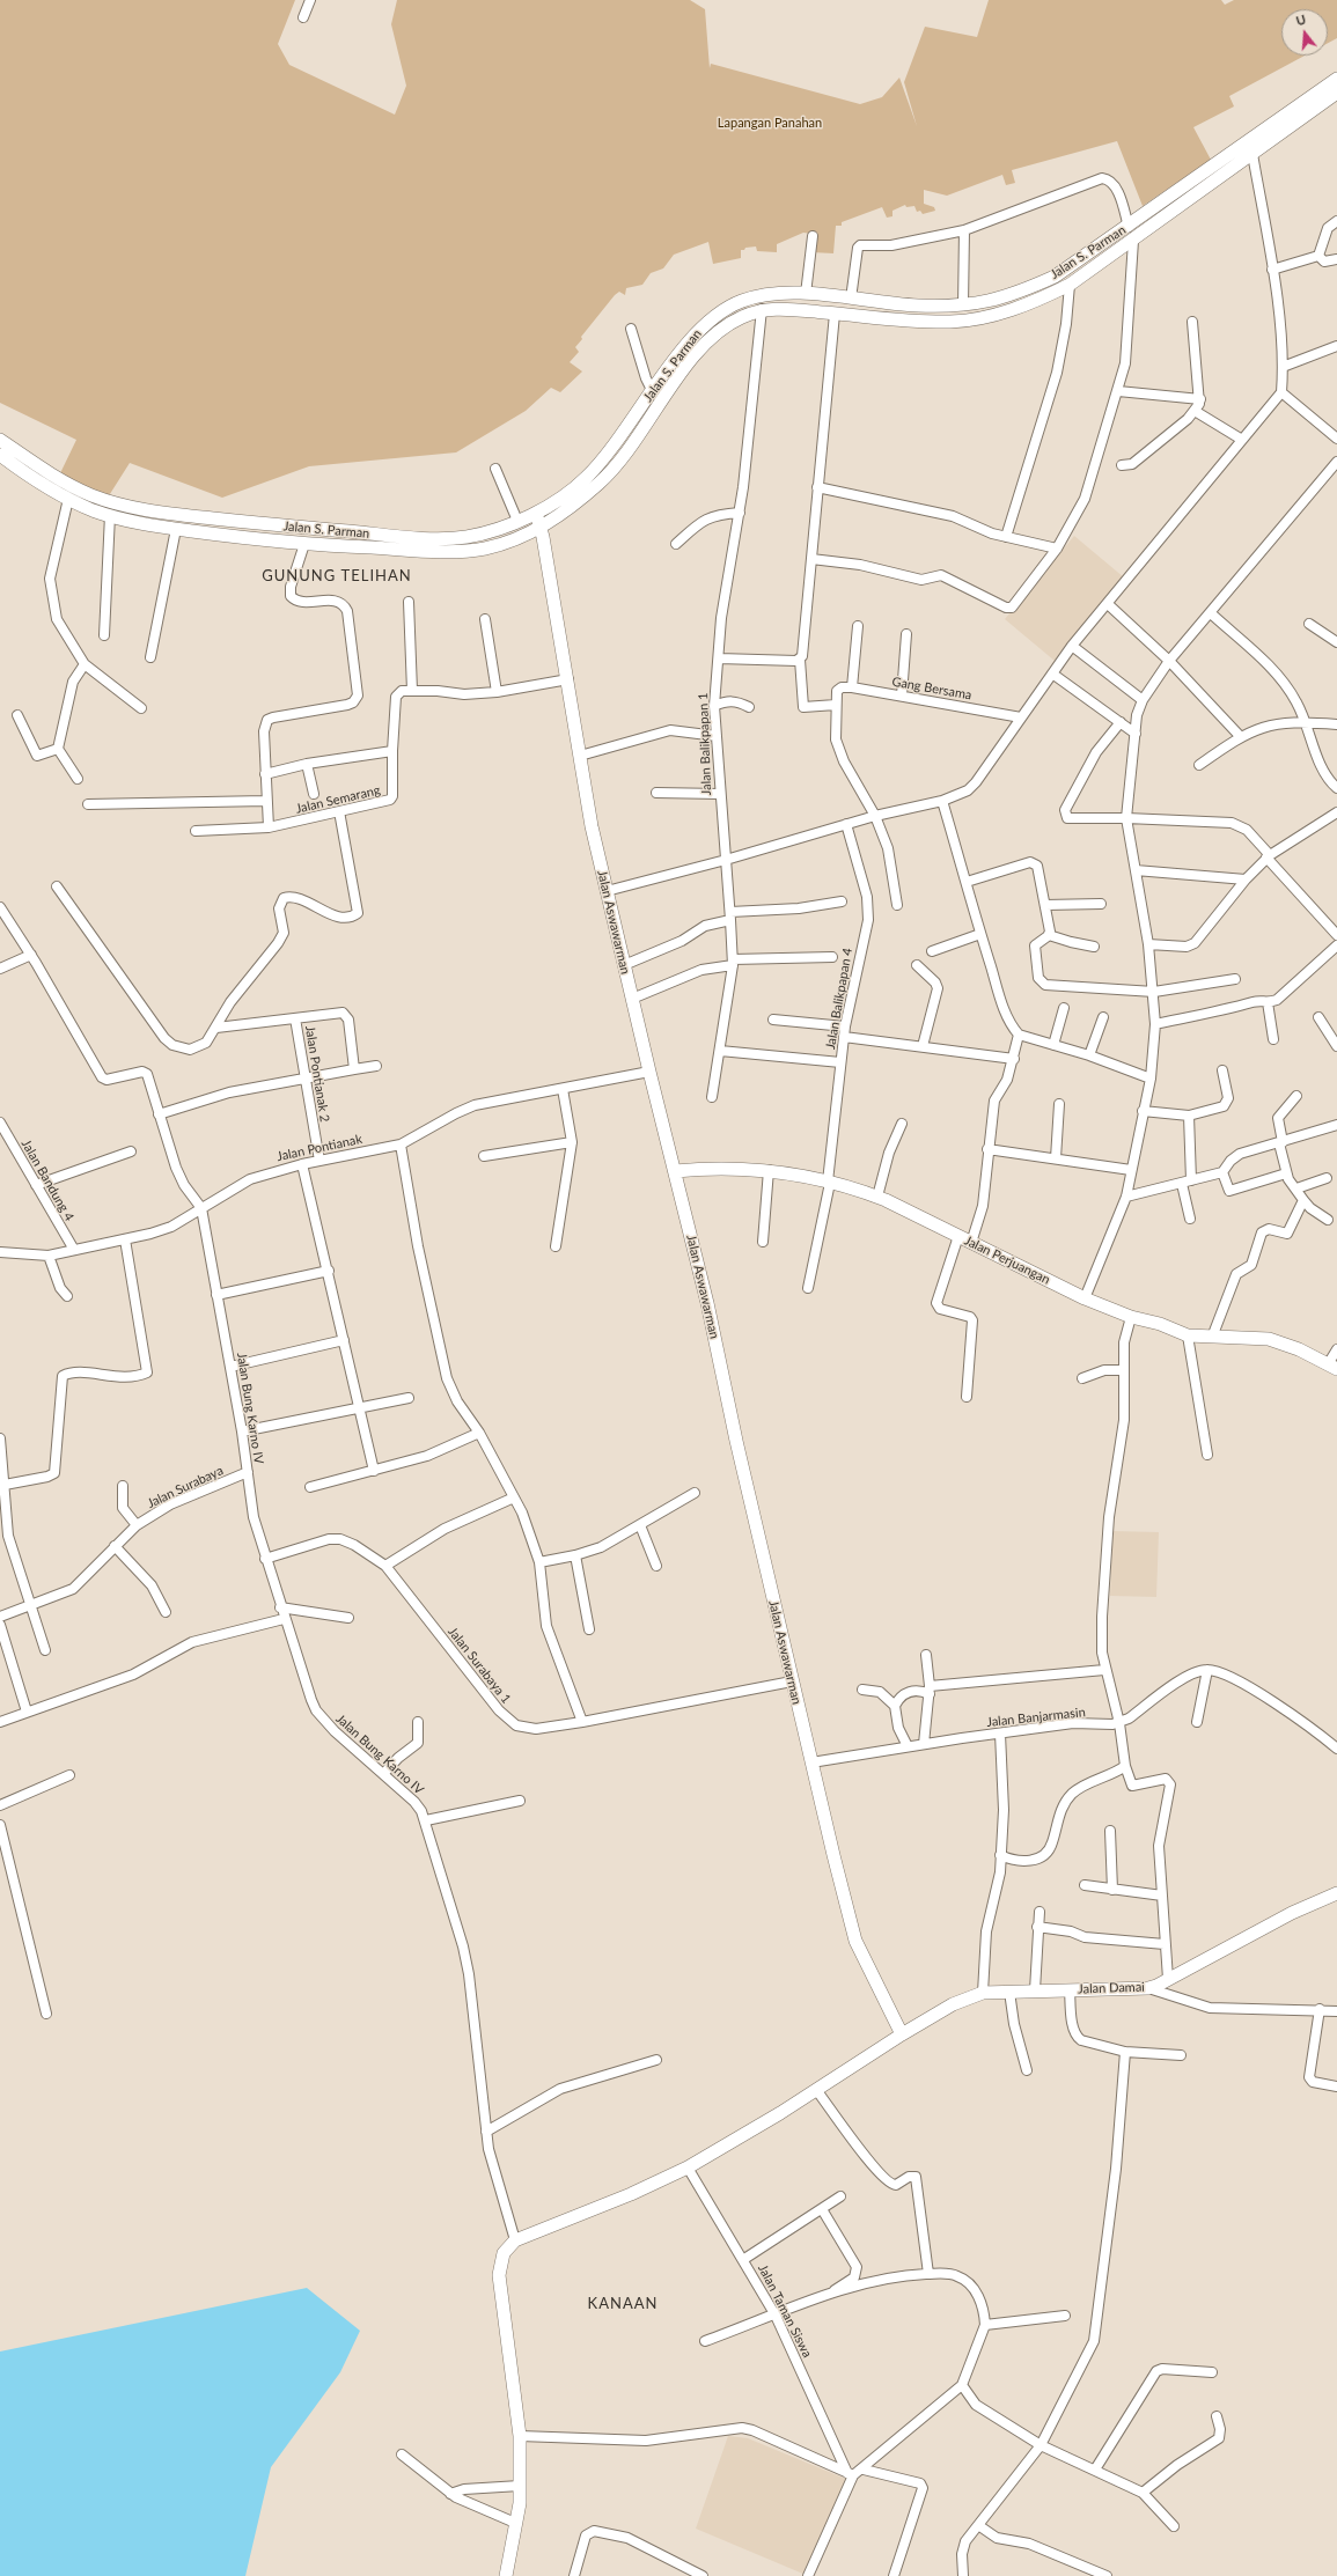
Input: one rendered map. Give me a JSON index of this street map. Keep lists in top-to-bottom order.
{
  "streets": {
    "street": [
      "Jalan S. Parman",
      "Gang Bersama",
      "Jalan Balikpapan 1",
      "Jalan Semarang",
      "Jalan Aswawarman",
      "Jalan Balikpapan 4",
      "Jalan Pontianak 2",
      "Jalan Pontianak",
      "Jalan Bandung 4",
      "Jalan Perjuangan",
      "Jalan Bung Karno IV",
      "Jalan Surabaya",
      "Jalan Surabaya 1",
      "Jalan Banjarmasin",
      "Jalan Damai",
      "Jalan Taman Siswa"
    ]
  },
  "crossings": [
    ["Jalan S. Parman", "Jalan Balikpapan 1"],
    ["Jalan S. Parman", "Jalan Aswawarman"],
    ["Jalan Aswawarman", "Jalan Pontianak"],
    ["Jalan Aswawarman", "Jalan Perjuangan"],
    ["Jalan Aswawarman", "Jalan Surabaya 1"],
    ["Jalan Aswawarman", "Jalan Banjarmasin"],
    ["Jalan Aswawarman", "Jalan Damai"],
    ["Jalan Balikpapan 4", "Jalan Perjuangan"],
    ["Jalan Pontianak 2", "Jalan Pontianak"],
    ["Jalan Pontianak", "Jalan Bandung 4"],
    ["Jalan Pontianak", "Jalan Bung Karno IV"],
    ["Jalan Bung Karno IV", "Jalan Surabaya"],
    ["Jalan Bung Karno IV", "Jalan Surabaya 1"],
    ["Jalan Bung Karno IV", "Jalan Damai"],
    ["Jalan Damai", "Jalan Taman Siswa"]
  ],
  "districts": ["GUNUNG TELIHAN", "KANAAN"],
  "parks": ["Lapangan Panahan"],
  "north": "top"
}
